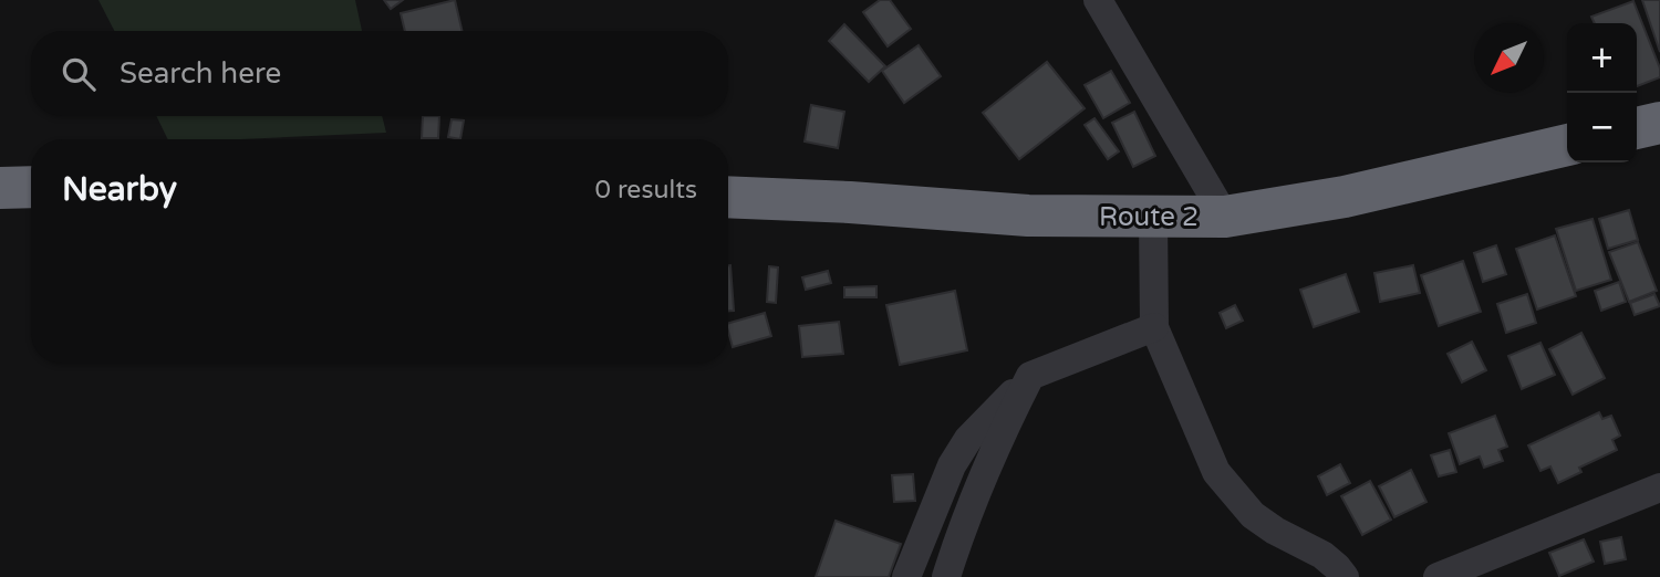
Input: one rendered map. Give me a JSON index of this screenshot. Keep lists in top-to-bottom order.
{
  "streets": {
    "highway": ["Route 2"]
  },
  "north": "bottom left",
  "page": {
    "map_buttons": ["+", "−"],
    "search": "Search here",
    "heading": ["Nearby", "0 results"]
  }
}
